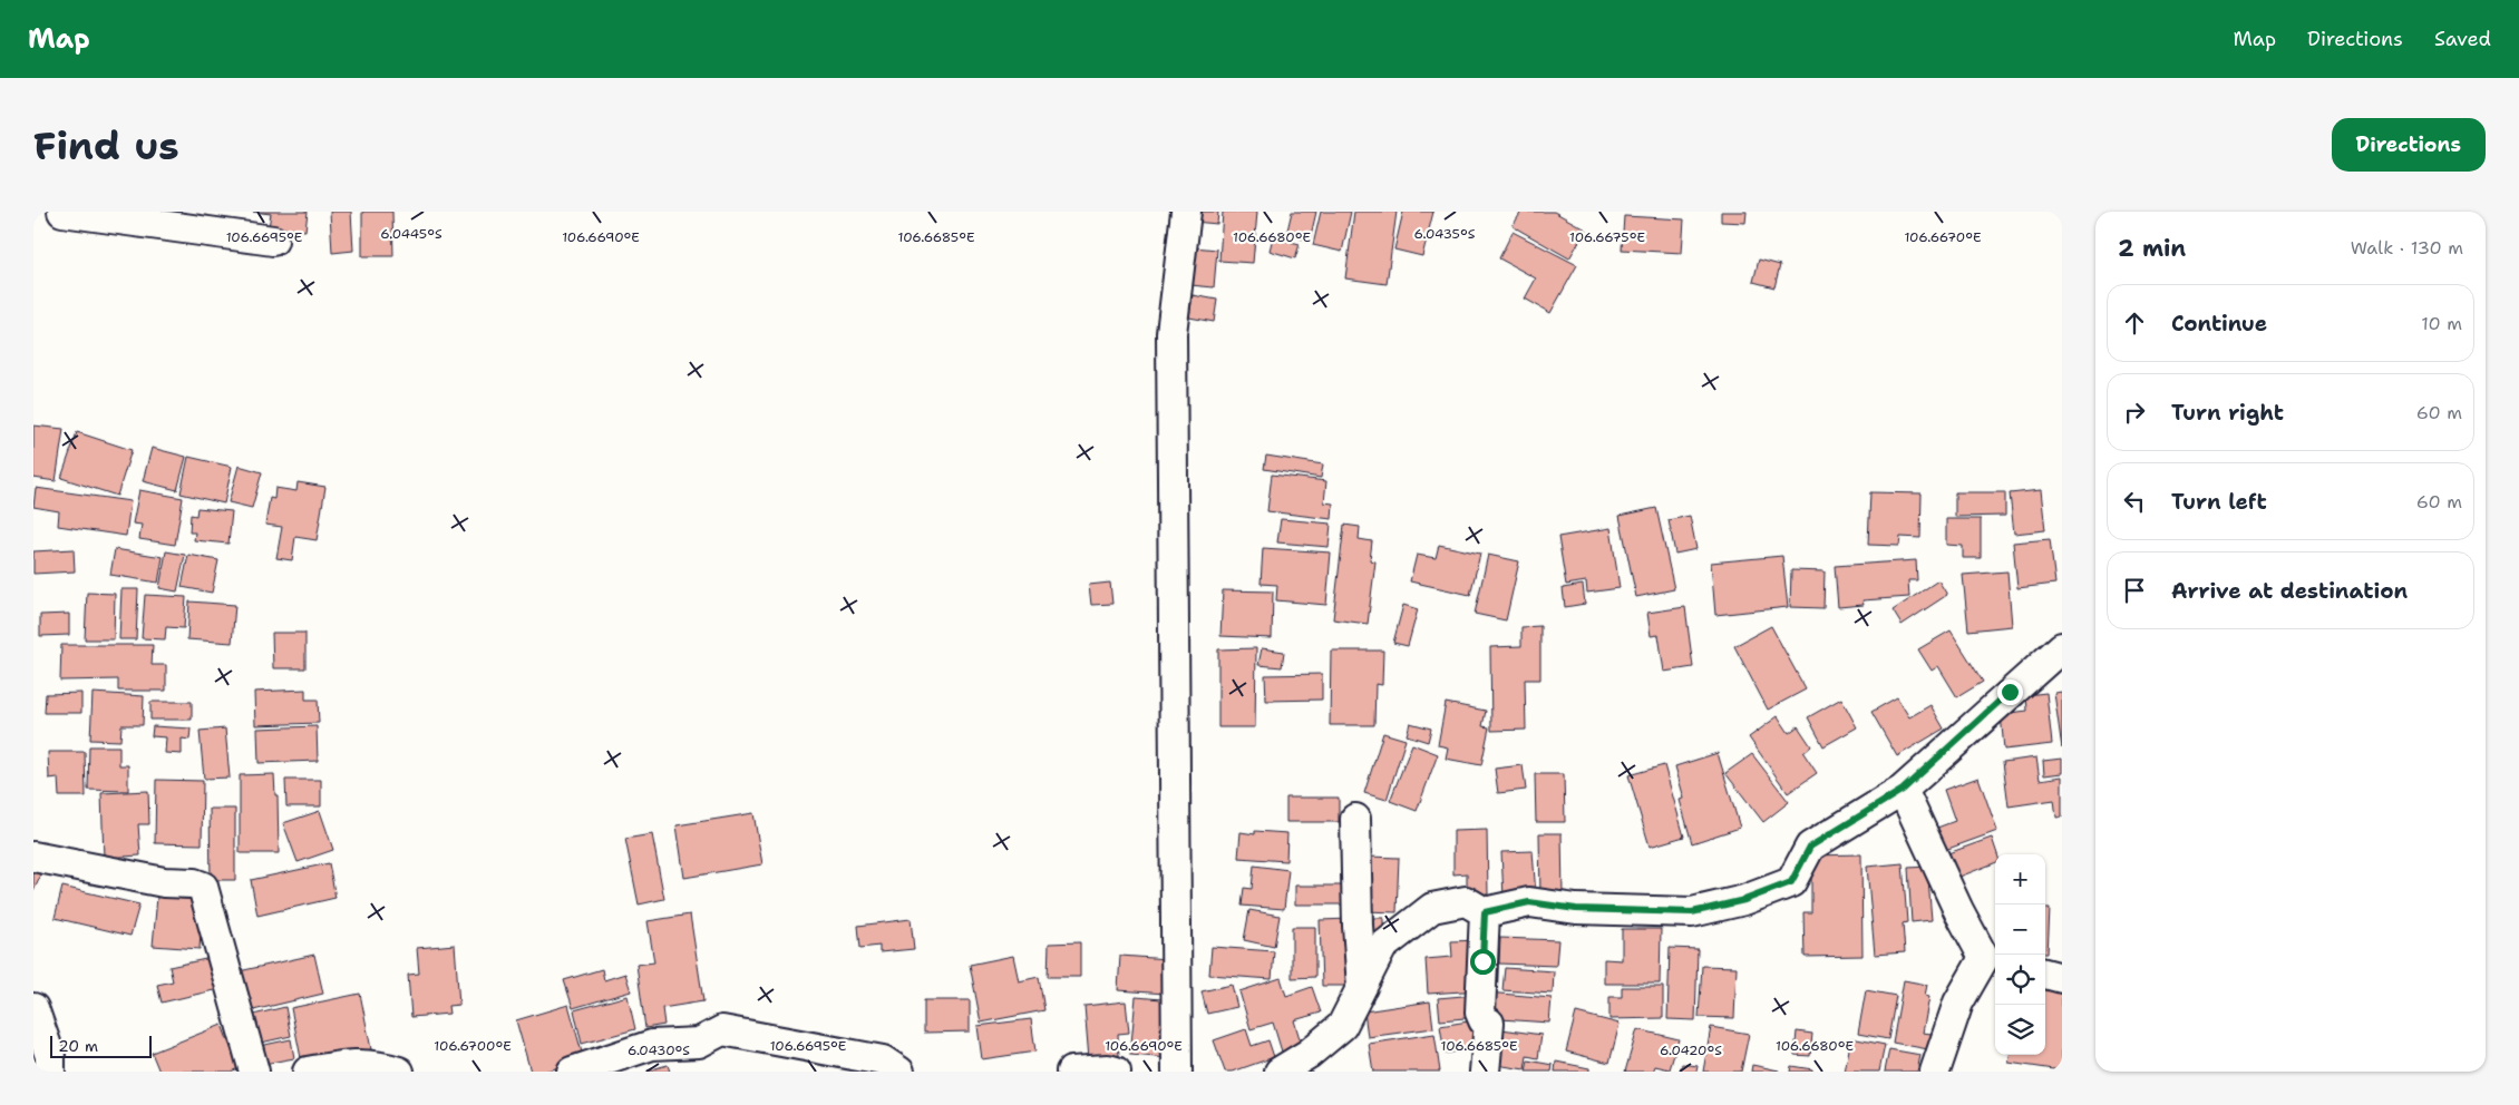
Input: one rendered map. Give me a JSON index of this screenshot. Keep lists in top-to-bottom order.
{
  "scale_bar": "20 m",
  "page": {
    "header": "Map",
    "nav": ["Map", "Directions", "Saved"],
    "buttons": "Directions",
    "title": "Find us",
    "heading": ["2 min", "Walk · 130 m"],
    "list": [
      ["Continue", "10 m"],
      ["Turn right", "60 m"],
      ["Turn left", "60 m"],
      "Arrive at destination"
    ],
    "map_buttons": ["+", "−"],
    "scale": "20 m"
  },
  "coordinates": [
    "6.0445°S",
    "6.0435°S",
    "106.6695°E",
    "106.6690°E",
    "106.6680°E",
    "106.6675°E",
    "106.6670°E",
    "106.6685°E",
    "106.6700°E",
    "6.0430°S",
    "6.0420°S"
  ]
}
